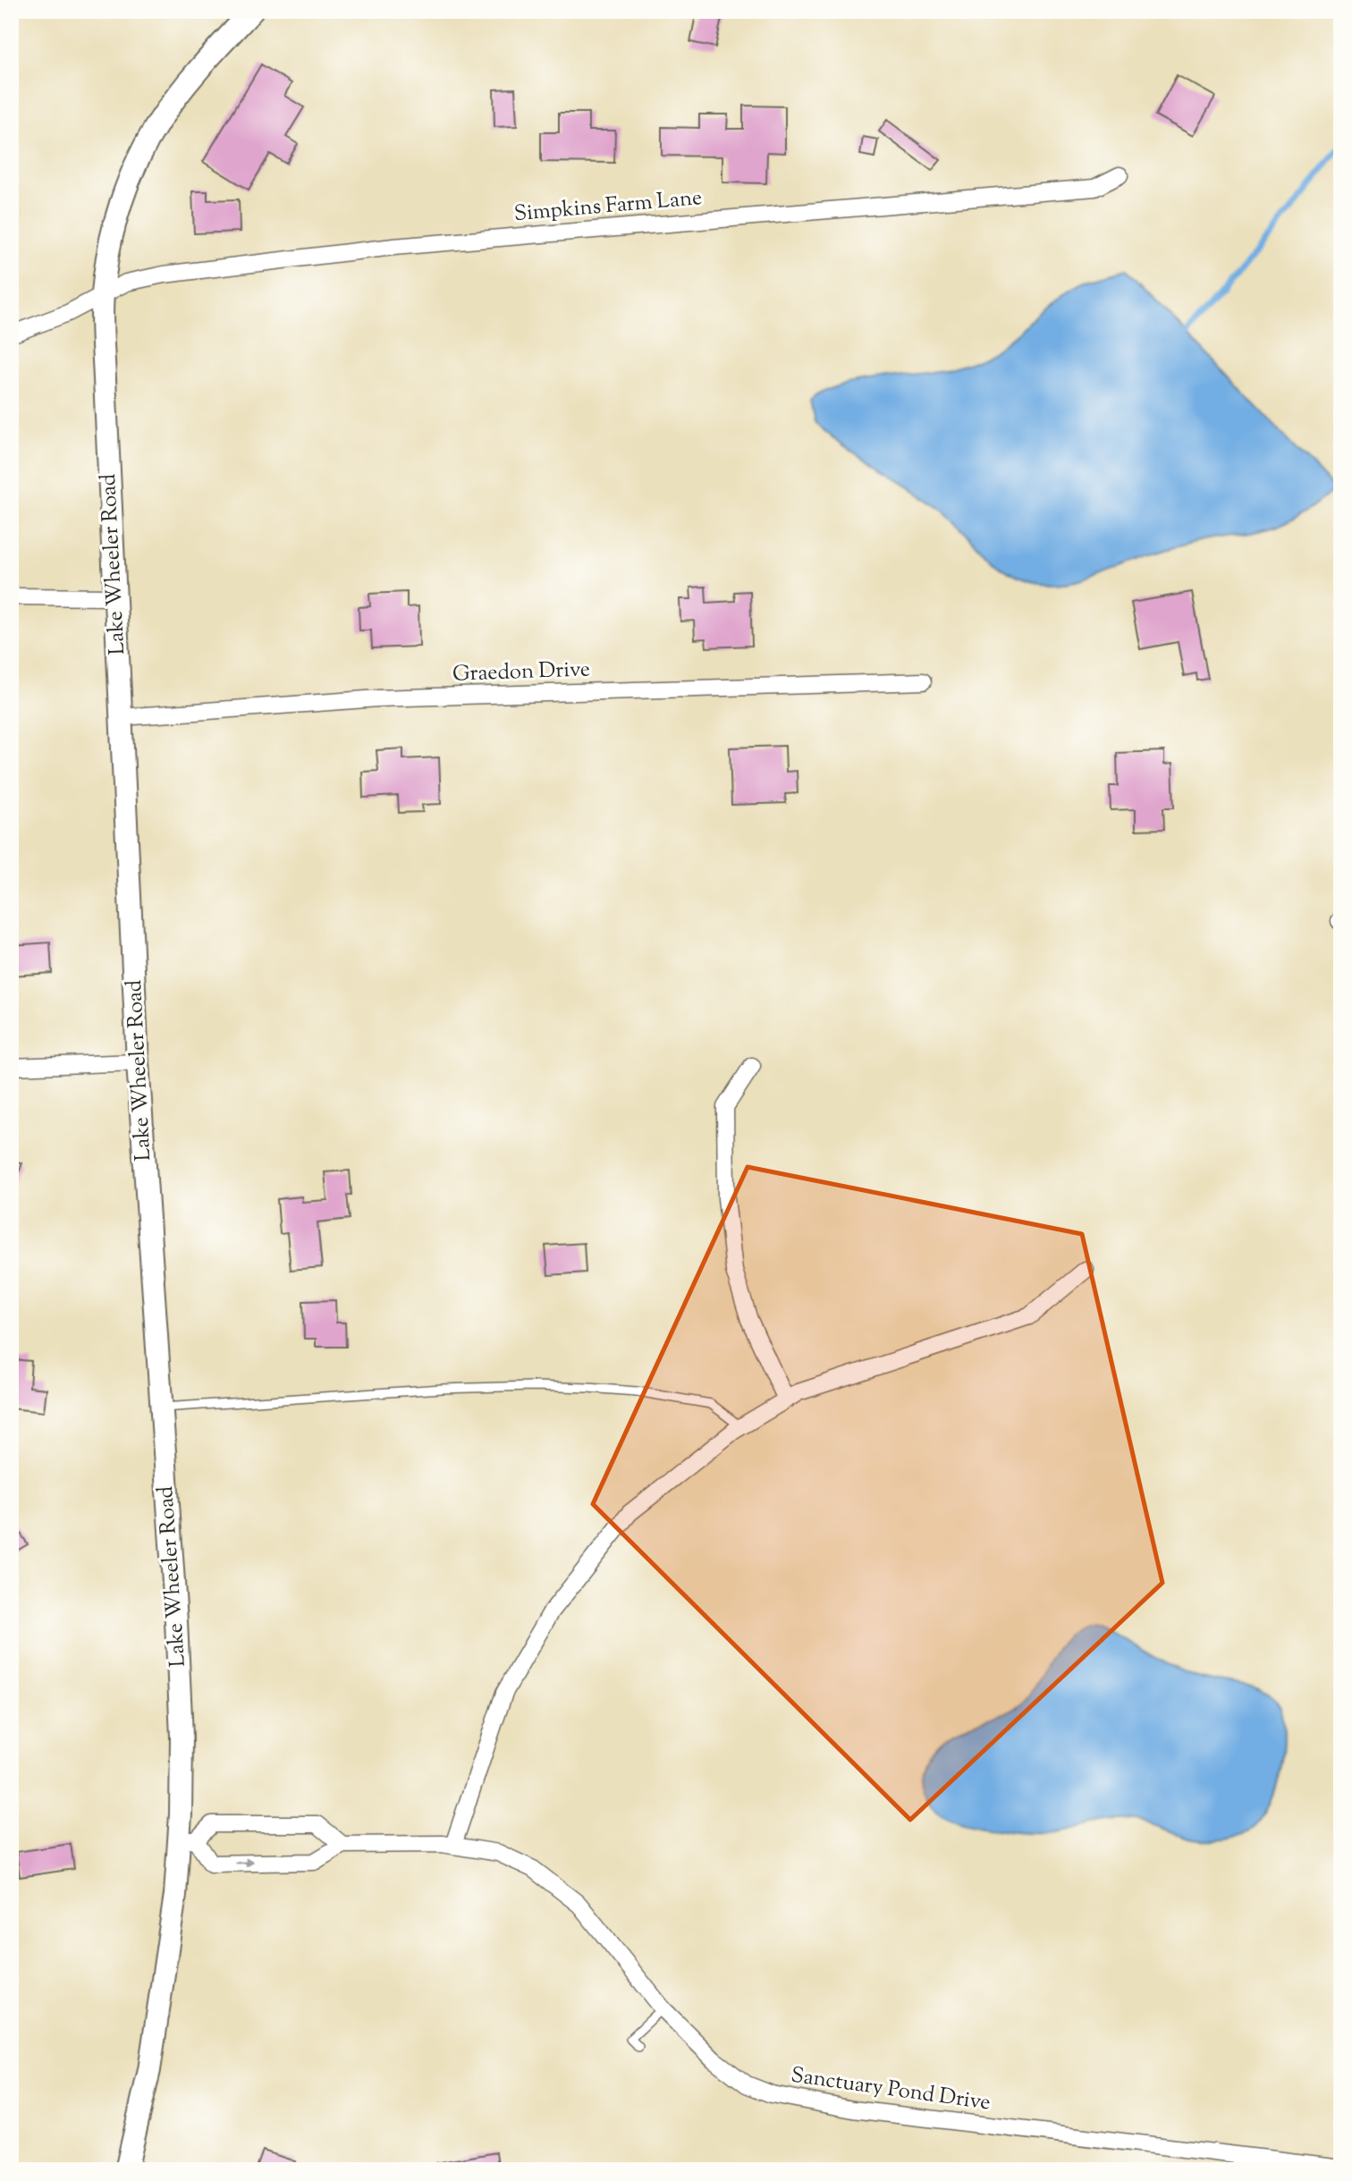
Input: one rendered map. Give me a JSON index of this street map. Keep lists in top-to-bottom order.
{
  "streets": {
    "street": [
      "Simpkins Farm Lane",
      "Lake Wheeler Road",
      "Graedon Drive",
      "Sanctuary Pond Drive"
    ]
  },
  "crossings": [
    ["Simpkins Farm Lane", "Lake Wheeler Road"],
    ["Lake Wheeler Road", "Graedon Drive"]
  ]
}
